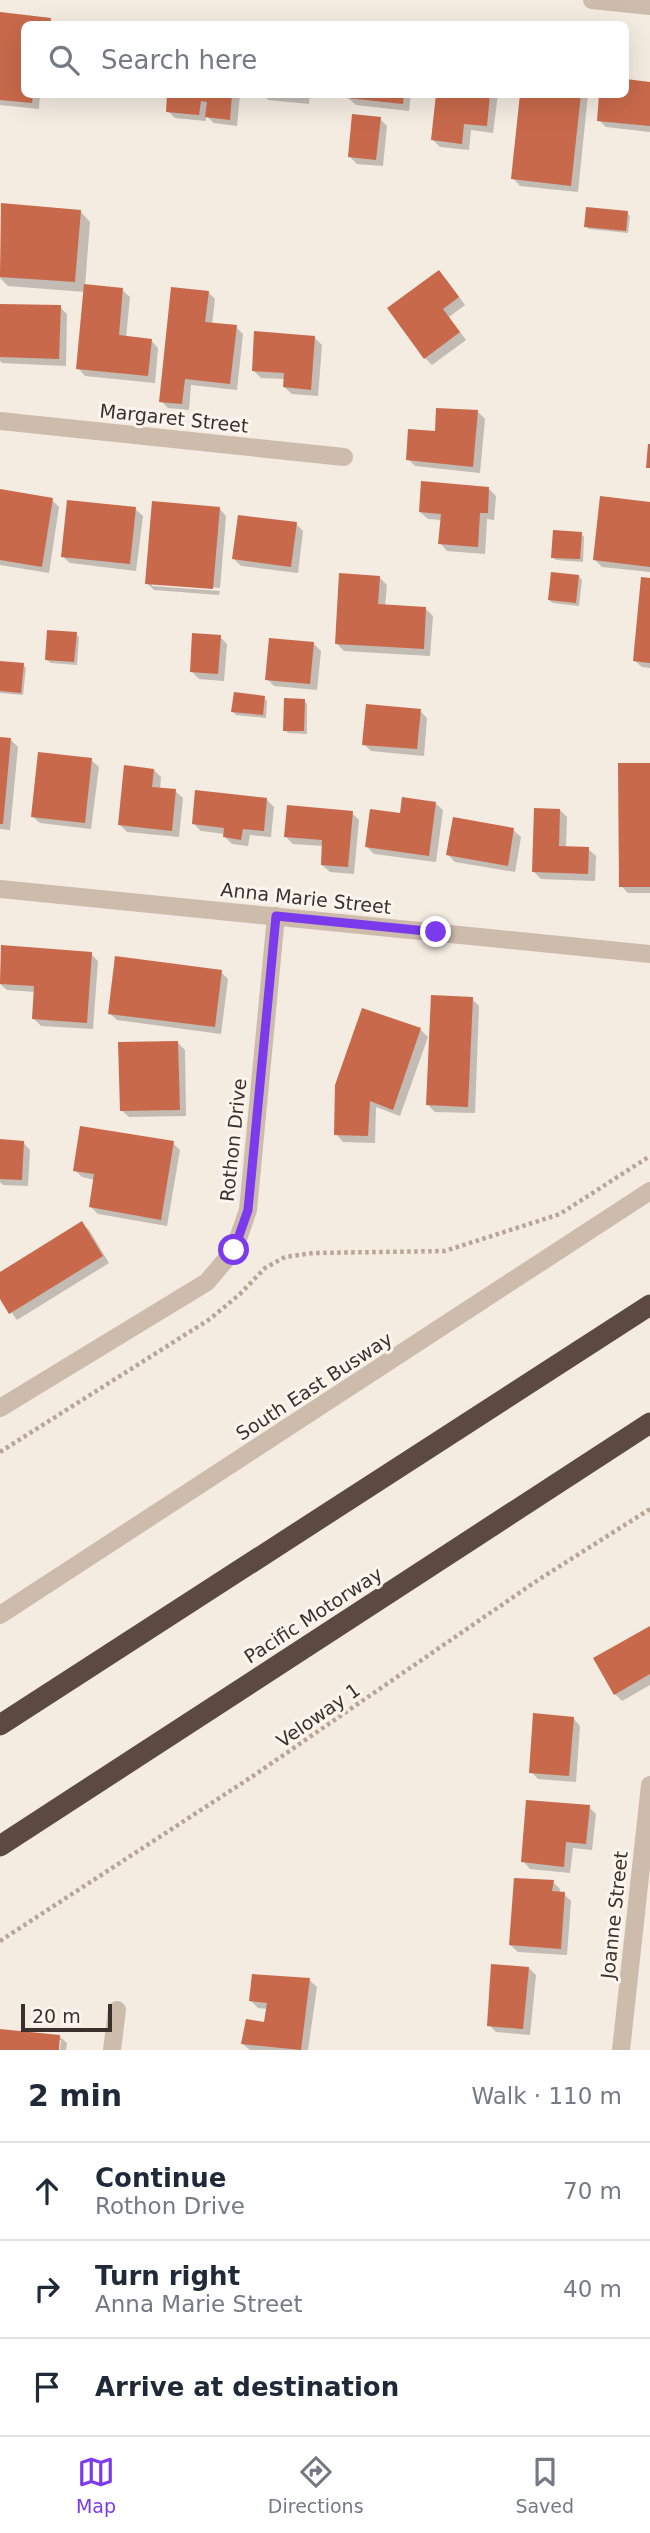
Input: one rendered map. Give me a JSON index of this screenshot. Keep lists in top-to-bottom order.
{
  "streets": {
    "highway": ["Pacific Motorway"],
    "street": [
      "Margaret Street",
      "Anna Marie Street",
      "Rothon Drive",
      "South East Busway",
      "Joanne Street"
    ],
    "path": ["Veloway 1"]
  },
  "crossings": [
    ["Anna Marie Street", "Rothon Drive"]
  ],
  "scale_bar": "20 m",
  "page": {
    "search": "Search here",
    "scale": "20 m",
    "heading": ["2 min", "Walk · 110 m"],
    "list": [
      ["Continue", "Rothon Drive", "70 m"],
      ["Turn right", "Anna Marie Street", "40 m"],
      "Arrive at destination"
    ],
    "nav": ["Map", "Directions", "Saved"]
  }
}
